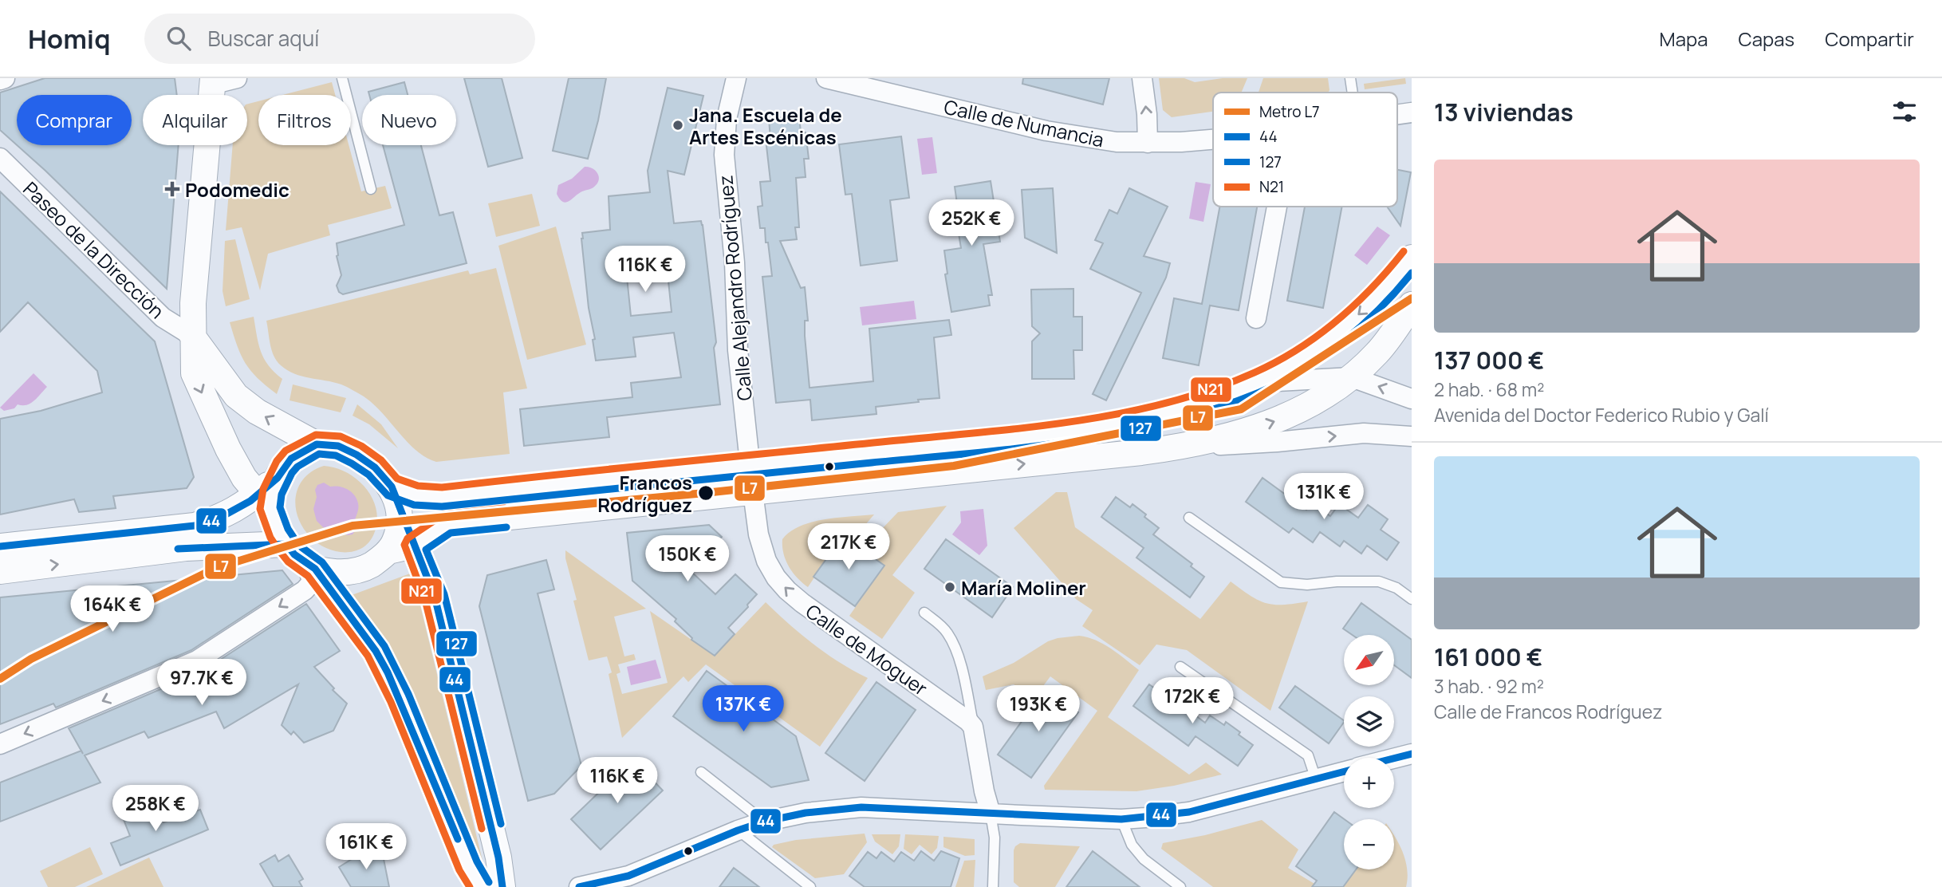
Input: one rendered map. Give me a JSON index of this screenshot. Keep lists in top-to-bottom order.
{
  "streets": {
    "street": [
      "Calle de Numancia",
      "Paseo de la Dirección",
      "Calle Alejandro Rodríguez",
      "Calle de Moguer"
    ]
  },
  "crossings": [
    ["Calle Alejandro Rodríguez", "Calle de Moguer"]
  ],
  "one_way": ["Calle de Moguer"],
  "places": {
    "other": ["Jana. Escuela de Artes Escénicas", "Francos Rodríguez", "María Moliner"],
    "health": ["Podomedic"]
  },
  "lines": [
    "transit line N21",
    "transit line 127",
    "metro line L7",
    "transit line 44"
  ],
  "legend": [
    "Metro L7",
    "44",
    "127",
    "N21"
  ],
  "north": "bottom left",
  "page": {
    "header": "Homiq",
    "search": "Buscar aquí",
    "nav": ["Mapa", "Capas", "Compartir"],
    "heading": "13 viviendas",
    "chip": [
      "Comprar",
      "Alquilar",
      "Filtros",
      "Nuevo"
    ],
    "list": [
      {
        "name": "137 000 €",
        "note": "2 hab. · 68 m² · Avenida del Doctor Federico Rubio y Galí"
      },
      {
        "name": "161 000 €",
        "note": "3 hab. · 92 m² · Calle de Francos Rodríguez"
      }
    ],
    "price": [
      "252K €",
      "116K €",
      "131K €",
      "217K €",
      "150K €",
      "164K €",
      "97.7K €",
      "172K €",
      "137K €",
      "193K €",
      "116K €",
      "258K €",
      "161K €"
    ],
    "map_buttons": ["+", "−"]
  }
}
